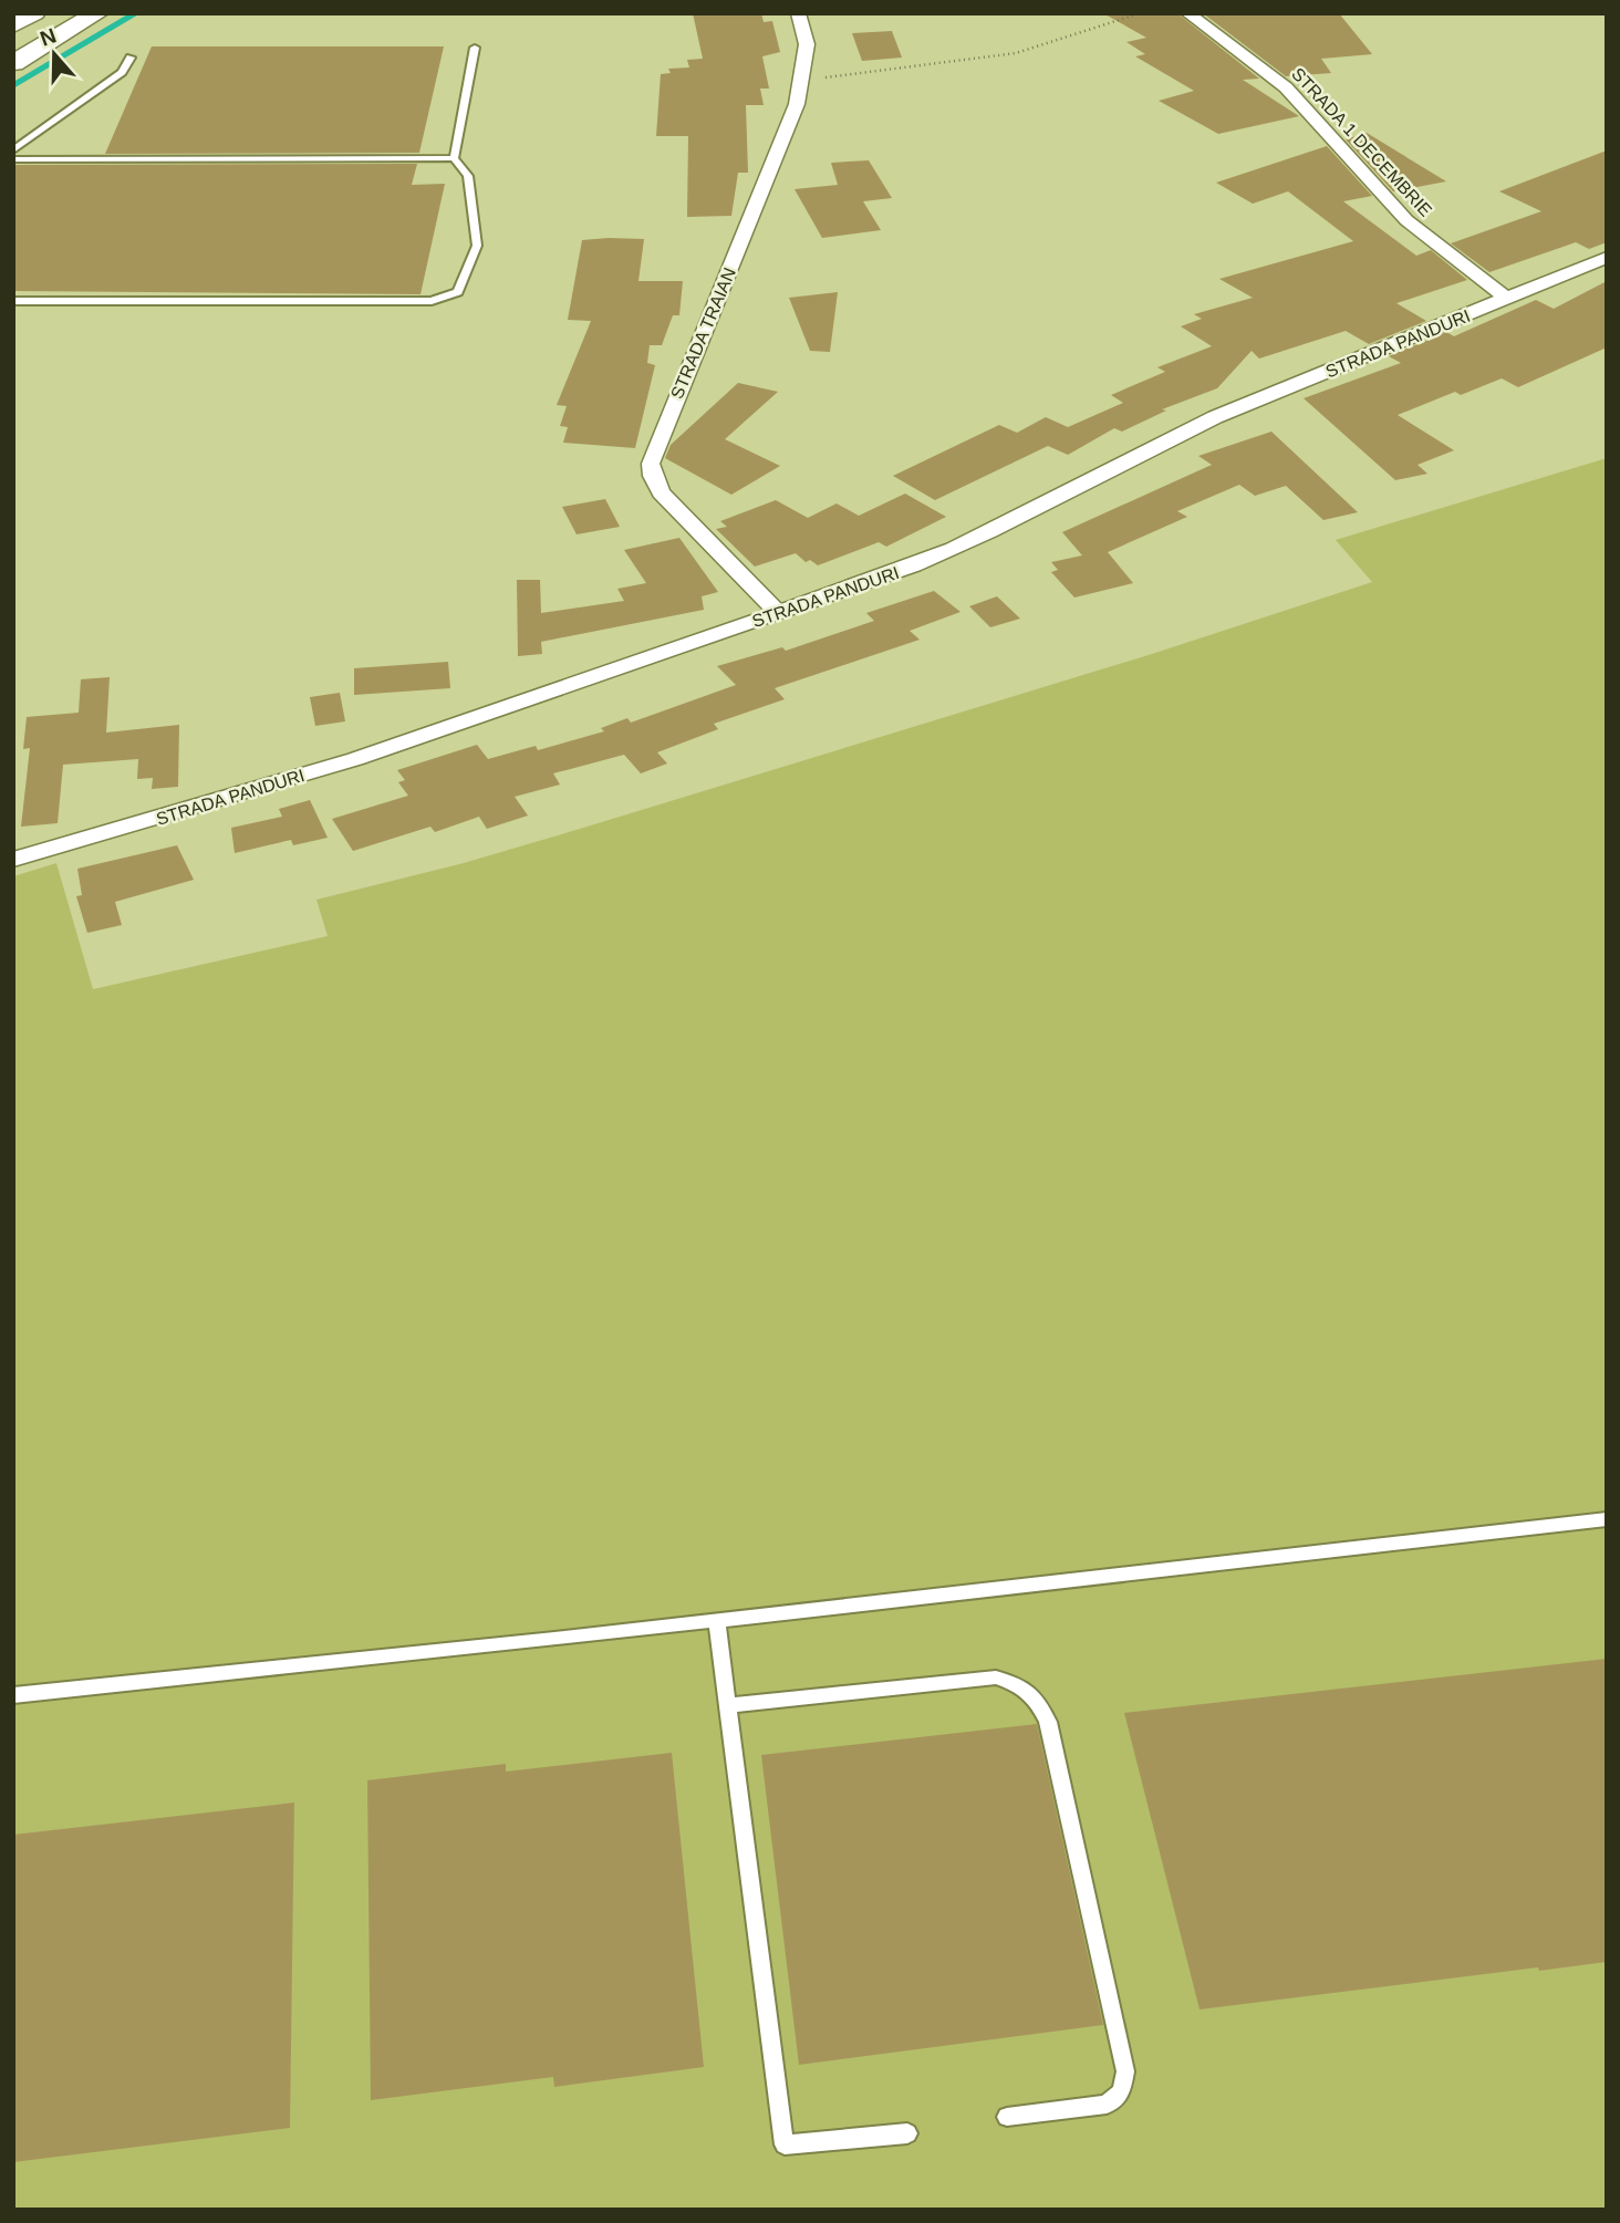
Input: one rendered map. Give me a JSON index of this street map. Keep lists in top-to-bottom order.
{
  "streets": {
    "street": ["STRADA 1 DECEMBRIE", "STRADA TRAIAN", "STRADA PANDURI"]
  },
  "crossings": [
    ["STRADA 1 DECEMBRIE", "STRADA PANDURI"],
    ["STRADA TRAIAN", "STRADA PANDURI"]
  ],
  "north": "top"
}
